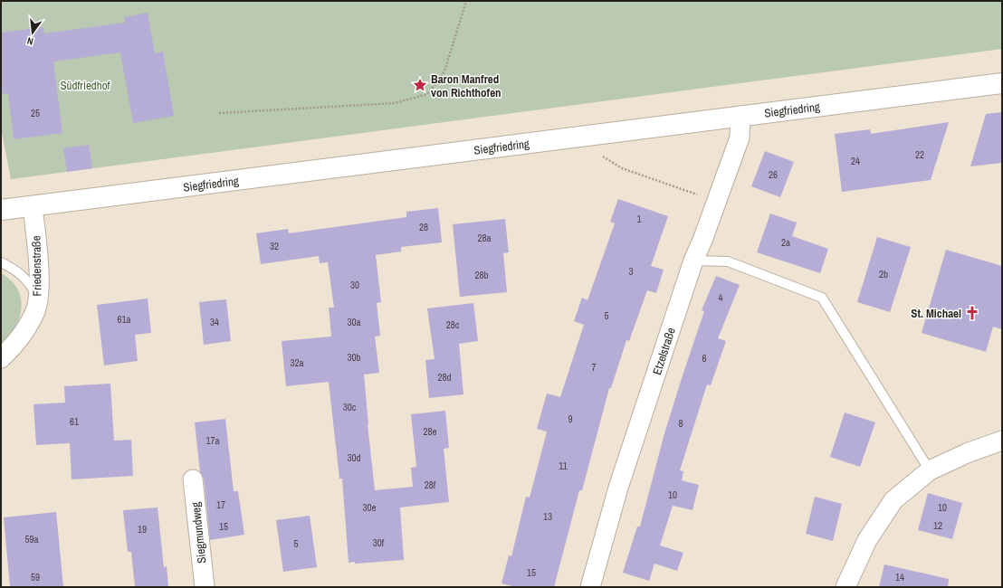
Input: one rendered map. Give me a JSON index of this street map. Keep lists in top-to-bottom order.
{
  "streets": {
    "main road": ["Siegfriedring"],
    "street": ["Friedenstraße", "Etzelstraße", "Siegmundweg"]
  },
  "crossings": [
    ["Siegfriedring", "Friedenstraße"],
    ["Siegfriedring", "Etzelstraße"]
  ],
  "parks": ["Südfriedhof"],
  "places": {
    "place": ["Baron Manfred von Richthofen"],
    "church": ["St. Michael"]
  },
  "house_numbers": [
    "25",
    "22",
    "24",
    "26",
    "1",
    "28",
    "28a",
    "2a",
    "32",
    "3",
    "2b",
    "28b",
    "30",
    "4",
    "5",
    "61a",
    "34",
    "30a",
    "28c",
    "30b",
    "6",
    "32a",
    "7",
    "28d",
    "30c",
    "9",
    "61",
    "8",
    "28e",
    "17a",
    "30d",
    "11",
    "28f",
    "10",
    "17",
    "30e",
    "10",
    "13",
    "12",
    "15",
    "19",
    "59a",
    "30f",
    "5",
    "15",
    "59",
    "14"
  ],
  "north": "bottom"
}
